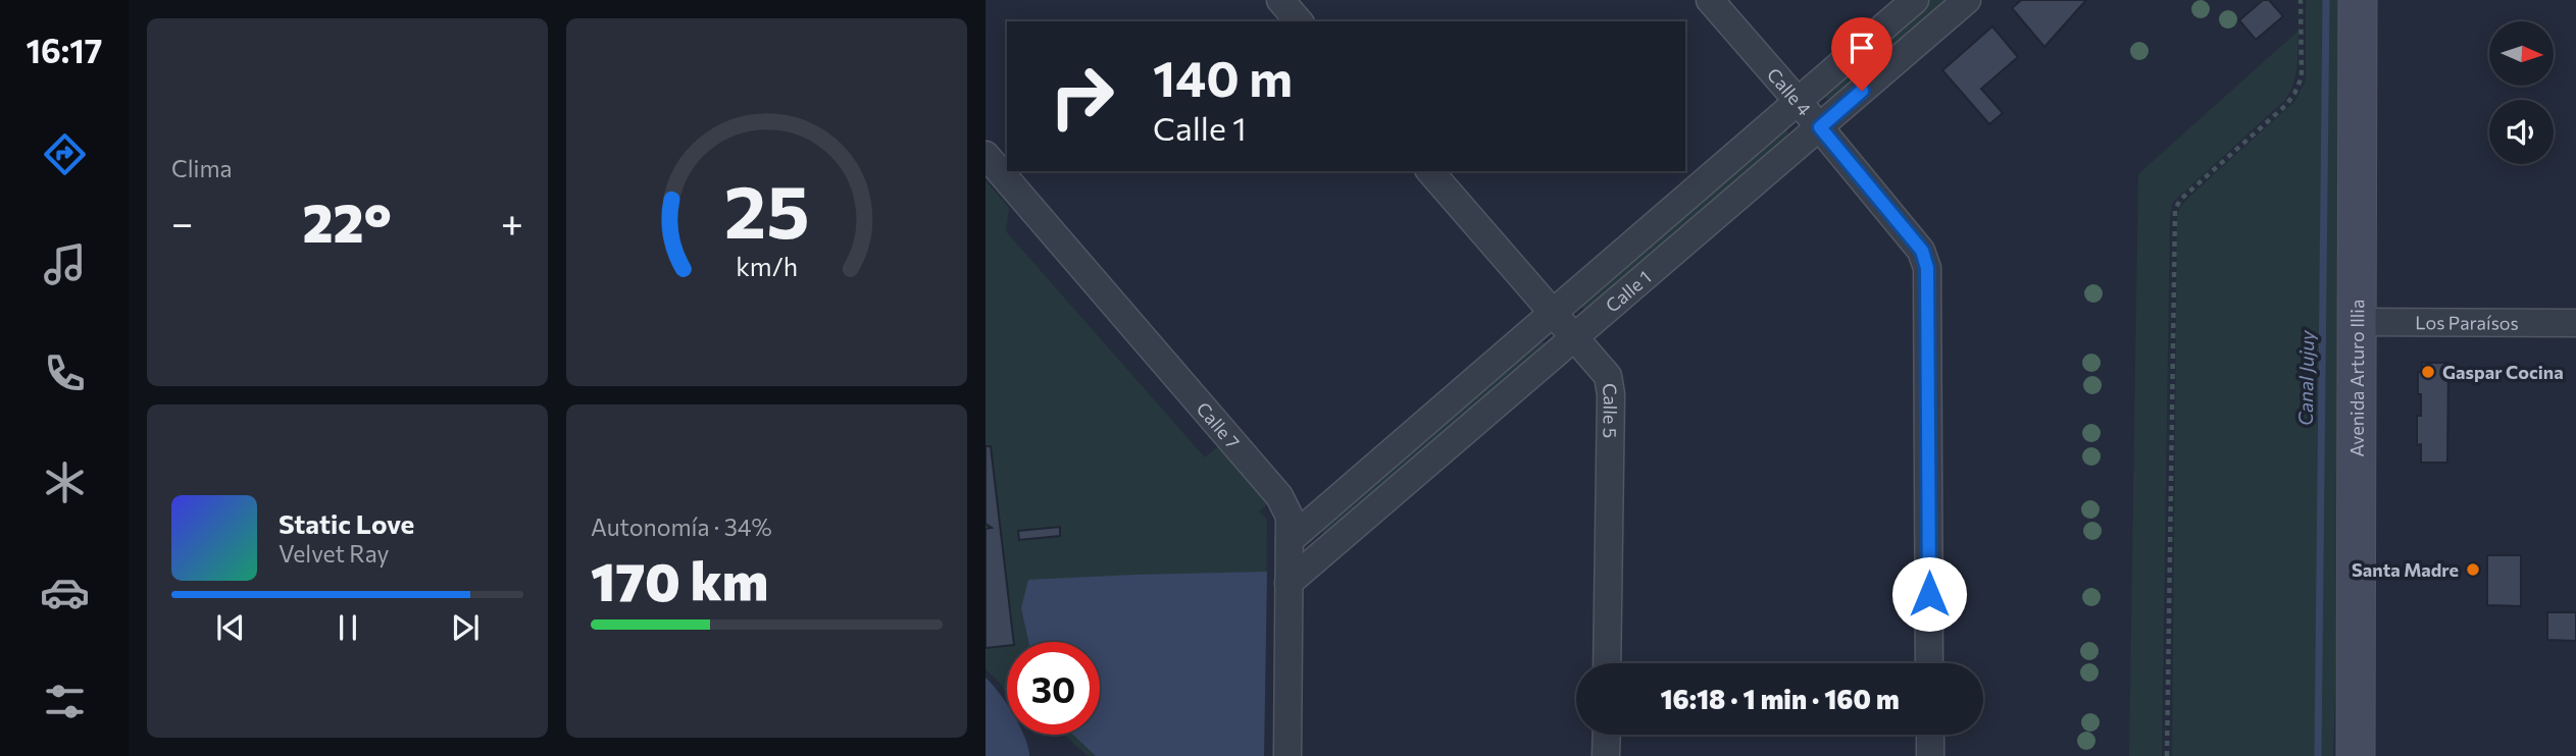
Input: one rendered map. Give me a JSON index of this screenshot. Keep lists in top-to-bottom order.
{
  "streets": {
    "main road": ["Avenida Arturo Illia"],
    "street": [
      "Calle 4",
      "Calle 1",
      "Los Paraísos",
      "Calle 5",
      "Calle 7"
    ]
  },
  "crossings": [
    ["Calle 4", "Calle 1"],
    ["Calle 1", "Calle 5"],
    ["Calle 1", "Calle 7"],
    ["Los Paraísos", "Avenida Arturo Illia"]
  ],
  "water": ["Canal Jujuy"],
  "places": ["Gaspar Cocina", "Santa Madre"],
  "north": "right",
  "page": {
    "tabs": "16:17",
    "tile": [
      "Clima",
      ["Autonomía · 34%", "170 km"]
    ],
    "turn": ["140 m", "Calle 1"],
    "heat": ["−", "22°", "+"],
    "song": ["Static Love", "Velvet Ray"],
    "limit": "30",
    "trip": "16:18 · 1 min · 160 m",
    "gauge": ["25", "km/h"]
  }
}
